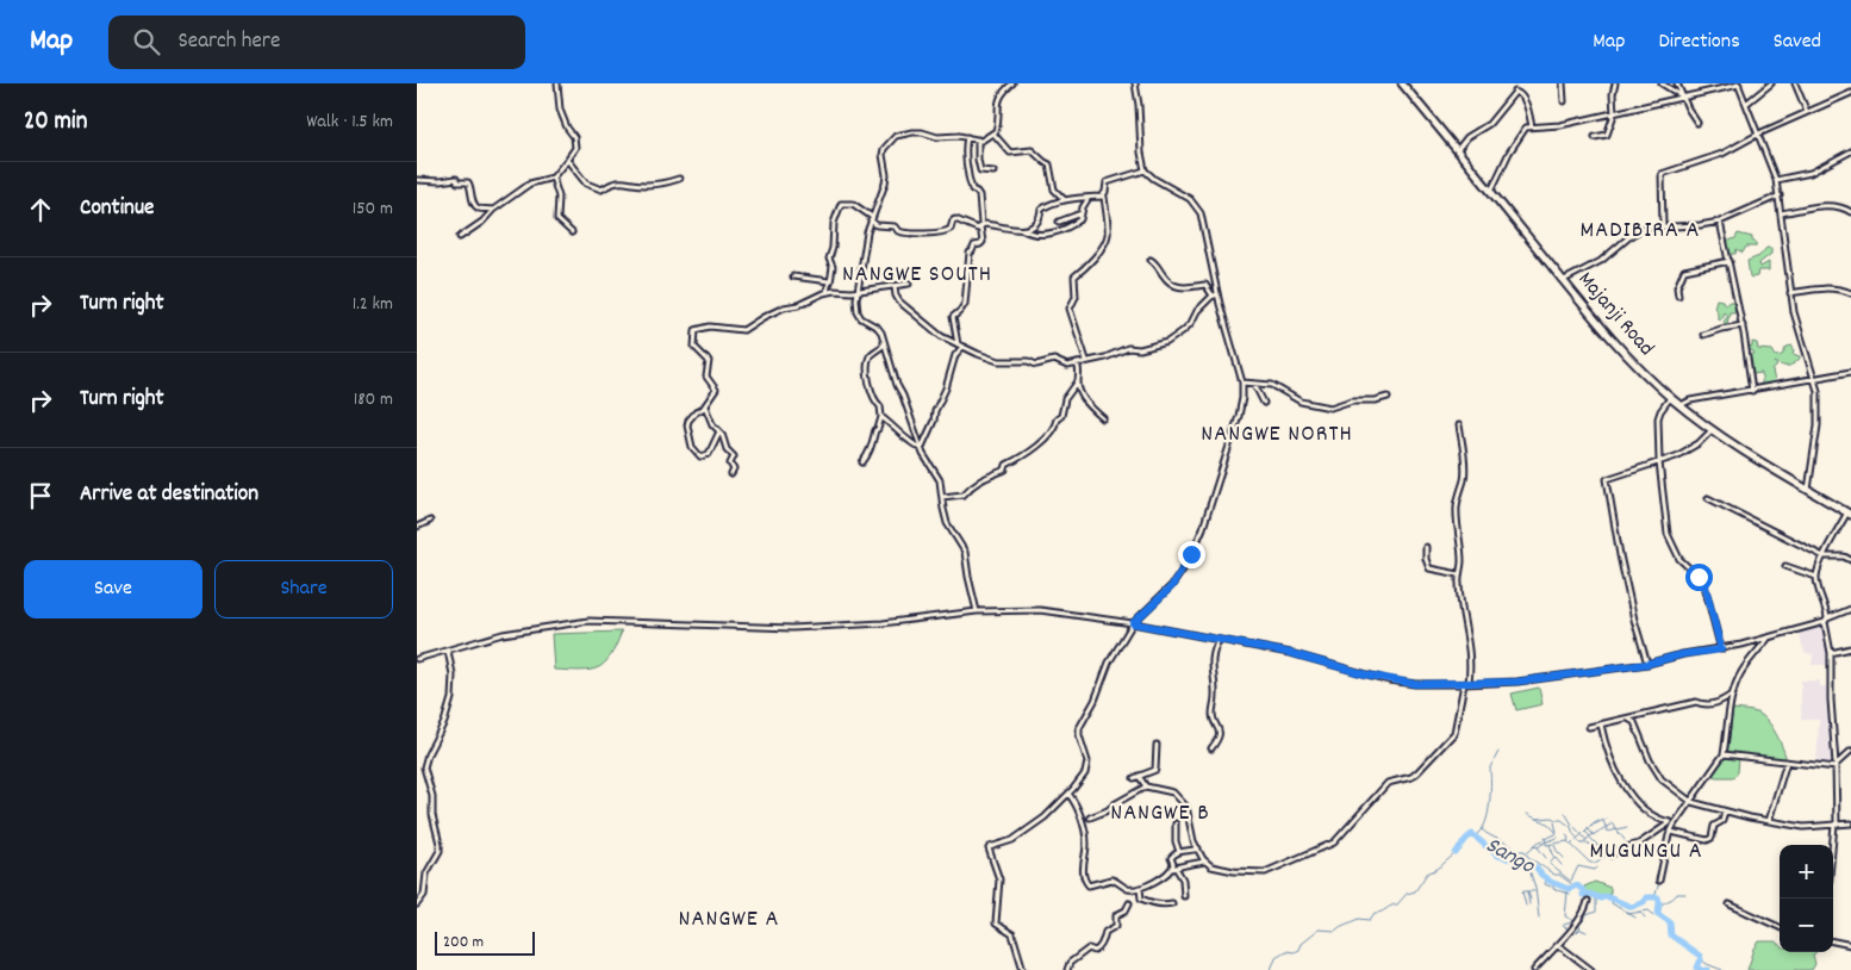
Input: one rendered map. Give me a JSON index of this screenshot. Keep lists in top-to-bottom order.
{
  "streets": {
    "main road": ["Majanji Road"]
  },
  "districts": [
    "MADIBIRA A",
    "NANGWE SOUTH",
    "NANGWE NORTH",
    "NANGWE B",
    "MUGUNGU A",
    "NANGWE A"
  ],
  "water": ["Sango"],
  "scale_bar": "200 m",
  "page": {
    "header": "Map",
    "search": "Search here",
    "nav": ["Map", "Directions", "Saved"],
    "heading": ["20 min", "Walk · 1.5 km"],
    "list": [
      ["Continue", "150 m"],
      ["Turn right", "1.2 km"],
      ["Turn right", "180 m"],
      "Arrive at destination"
    ],
    "buttons": ["Save", "Share"],
    "map_buttons": ["+", "−"],
    "scale": "200 m"
  }
}
